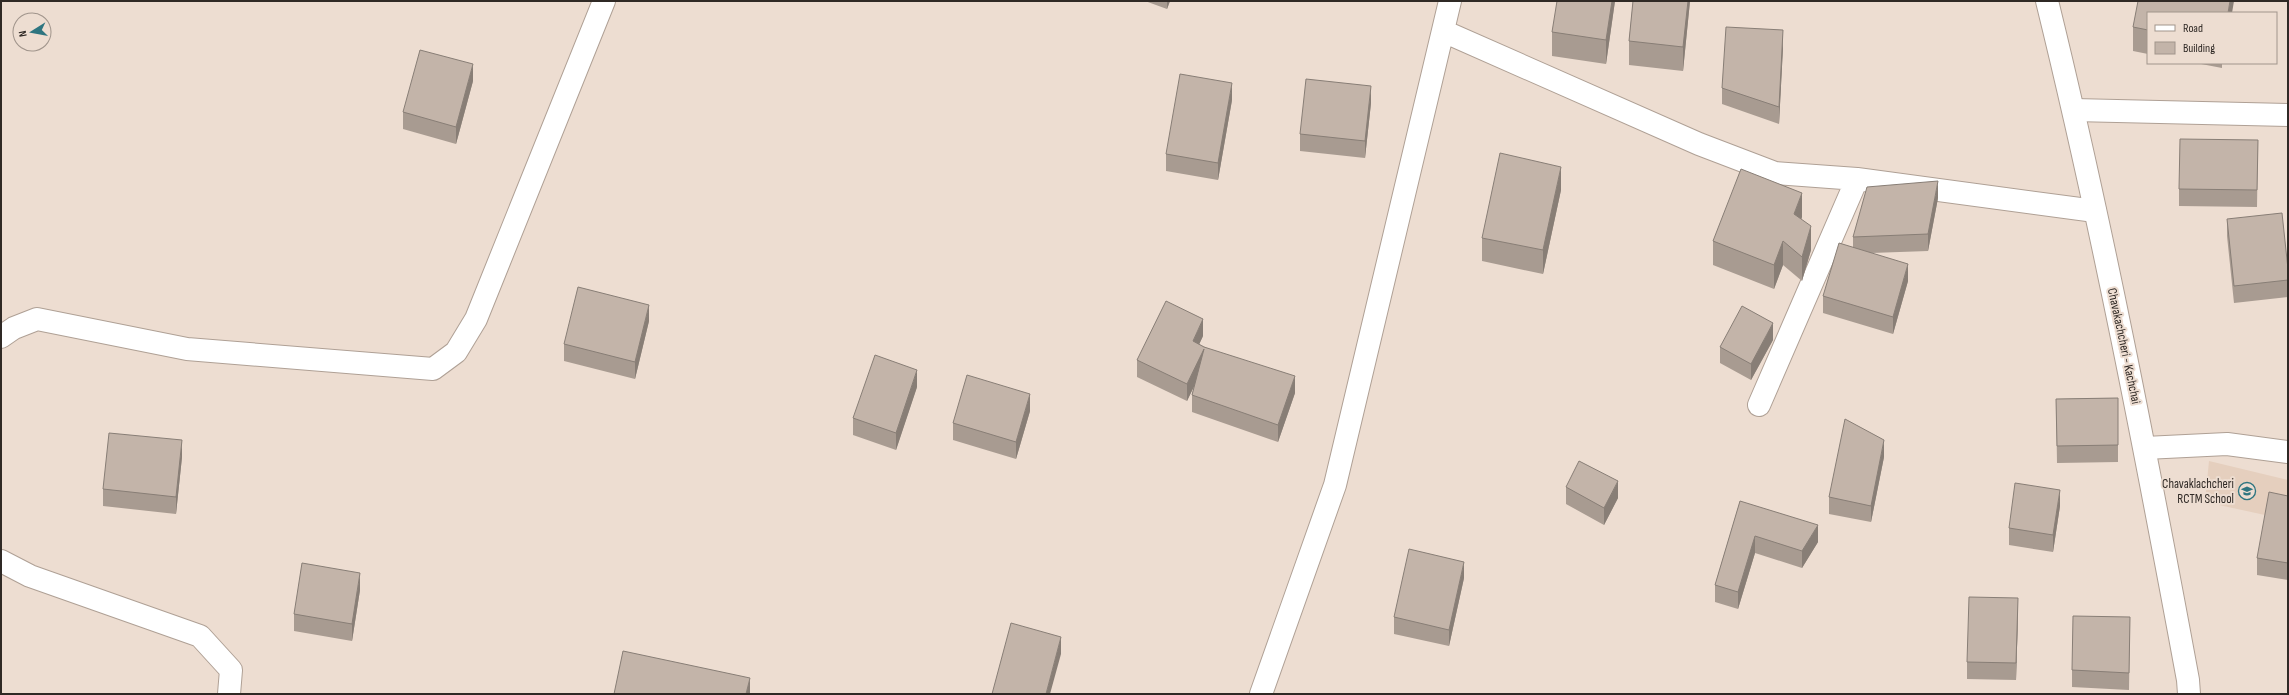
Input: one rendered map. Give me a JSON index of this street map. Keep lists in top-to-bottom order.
{
  "streets": {
    "street": ["Chavakachcheri - Kachchai"]
  },
  "places": {
    "school or university": ["Chavaklachcheri RCTM School"]
  },
  "legend": ["Road", "Building"],
  "north": "left"
}
